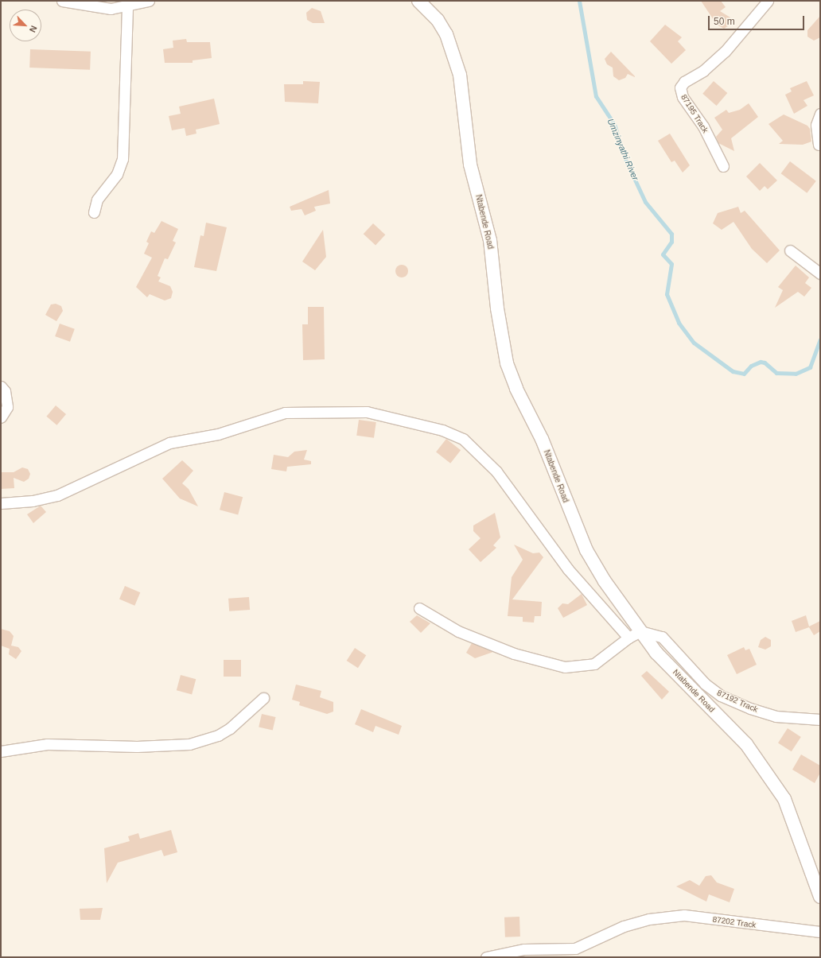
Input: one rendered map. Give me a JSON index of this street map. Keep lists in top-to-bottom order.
{
  "streets": {
    "street": [
      "87195 Track",
      "Ntabende Road",
      "87192 Track",
      "87202 Track"
    ]
  },
  "crossings": [
    ["Ntabende Road", "87192 Track"]
  ],
  "water": ["Umzinyathi River"],
  "scale_bar": "50 m",
  "north": "bottom right"
}
